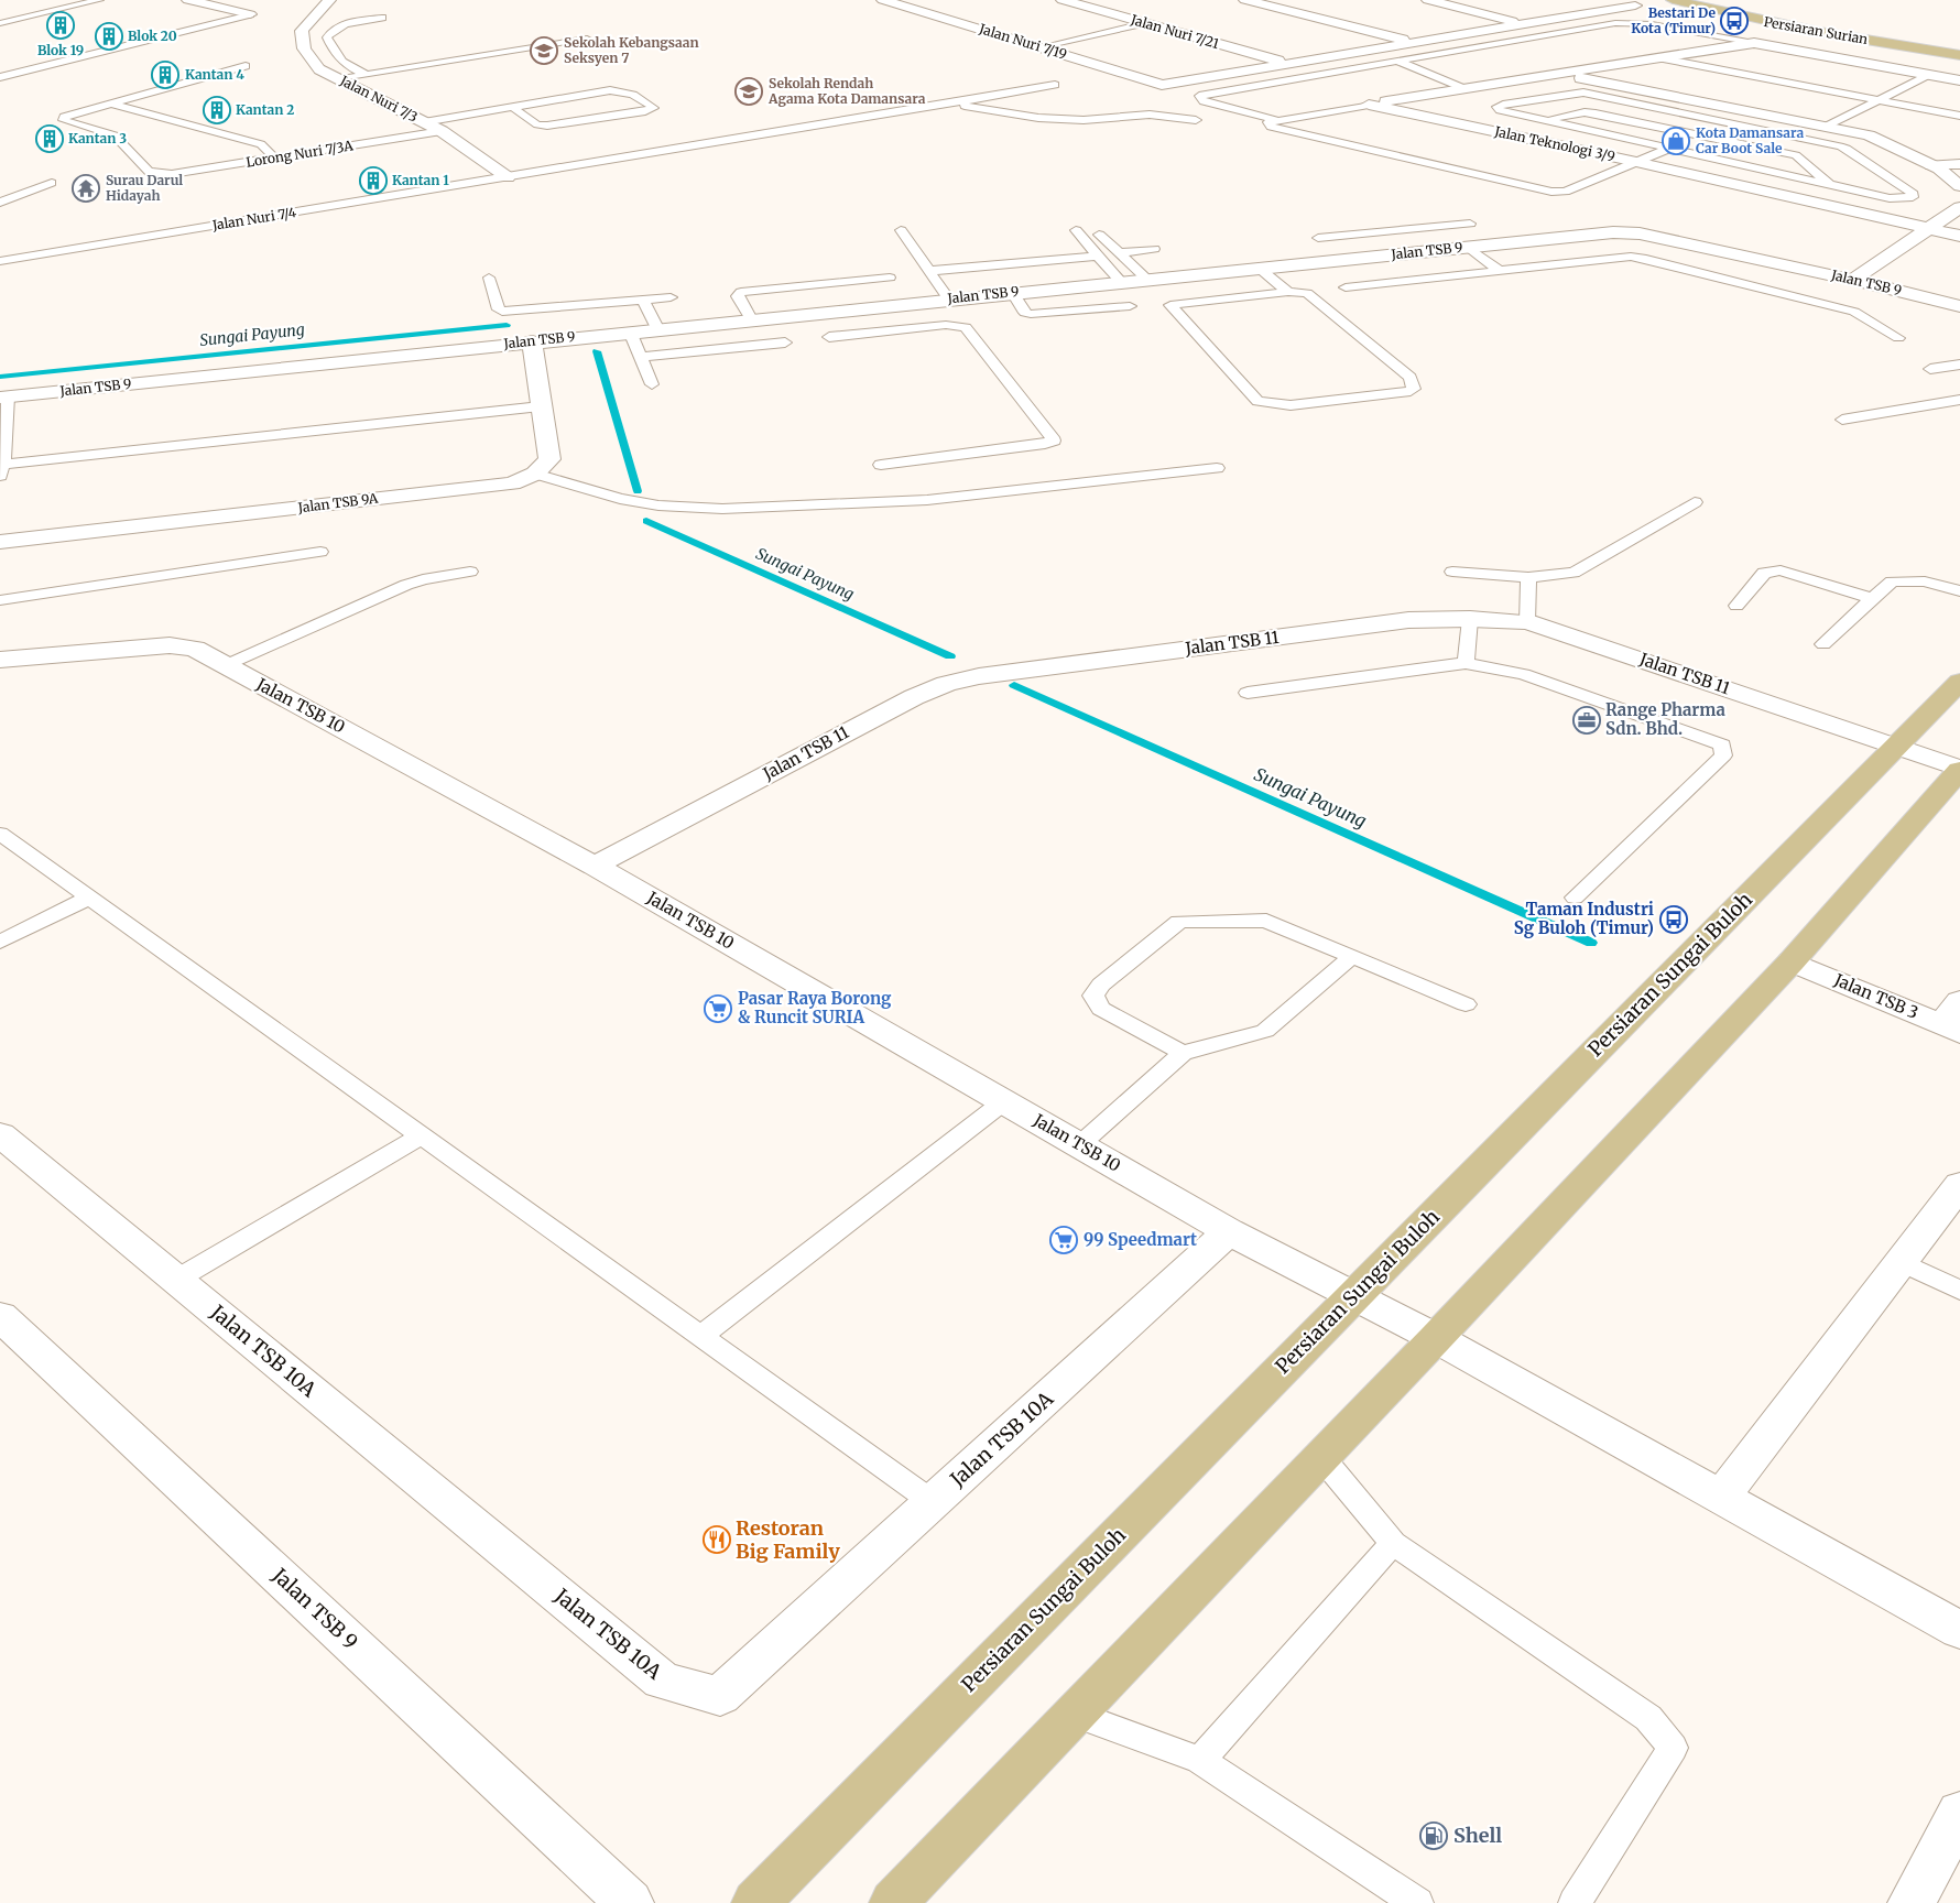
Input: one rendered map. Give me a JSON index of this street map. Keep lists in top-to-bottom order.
{
  "streets": {
    "main road": ["Persiaran Surian", "Persiaran Sungai Buloh"],
    "street": [
      "Jalan Nuri 7/21",
      "Jalan Nuri 7/19",
      "Jalan Nuri 7/3",
      "Jalan Teknologi 3/9",
      "Jalan TSB 9",
      "Jalan TSB 9A",
      "Jalan TSB 11",
      "Jalan TSB 10",
      "Jalan TSB 3",
      "Jalan TSB 10A"
    ],
    "lane": ["Lorong Nuri 7/3A", "Jalan Nuri 7/4"]
  },
  "crossings": [
    ["Jalan Nuri 7/21", "Jalan Nuri 7/19"],
    ["Jalan Nuri 7/3", "Lorong Nuri 7/3A"],
    ["Jalan Nuri 7/3", "Jalan Nuri 7/4"],
    ["Jalan TSB 11", "Jalan TSB 10"],
    ["Jalan TSB 11", "Persiaran Sungai Buloh"],
    ["Jalan TSB 10", "Persiaran Sungai Buloh"],
    ["Jalan TSB 10", "Jalan TSB 10A"]
  ],
  "water": ["Sungai Payung"],
  "places": {
    "bus stop": ["Bestari De Kota (Timur)", "Taman Industri Sg Buloh (Timur)"],
    "building": [
      "Blok 19",
      "Blok 20",
      "Kantan 4",
      "Kantan 2",
      "Kantan 3",
      "Kantan 1"
    ],
    "school or university": ["Sekolah Kebangsaan Seksyen 7", "Sekolah Rendah Agama Kota Damansara"],
    "shop": ["Kota Damansara Car Boot Sale"],
    "temple": ["Surau Darul Hidayah"],
    "office": ["Range Pharma Sdn. Bhd."],
    "supermarket": ["Pasar Raya Borong & Runcit SURIA", "99 Speedmart"],
    "restaurant": ["Restoran Big Family"],
    "fuel station": ["Shell"]
  }
}
